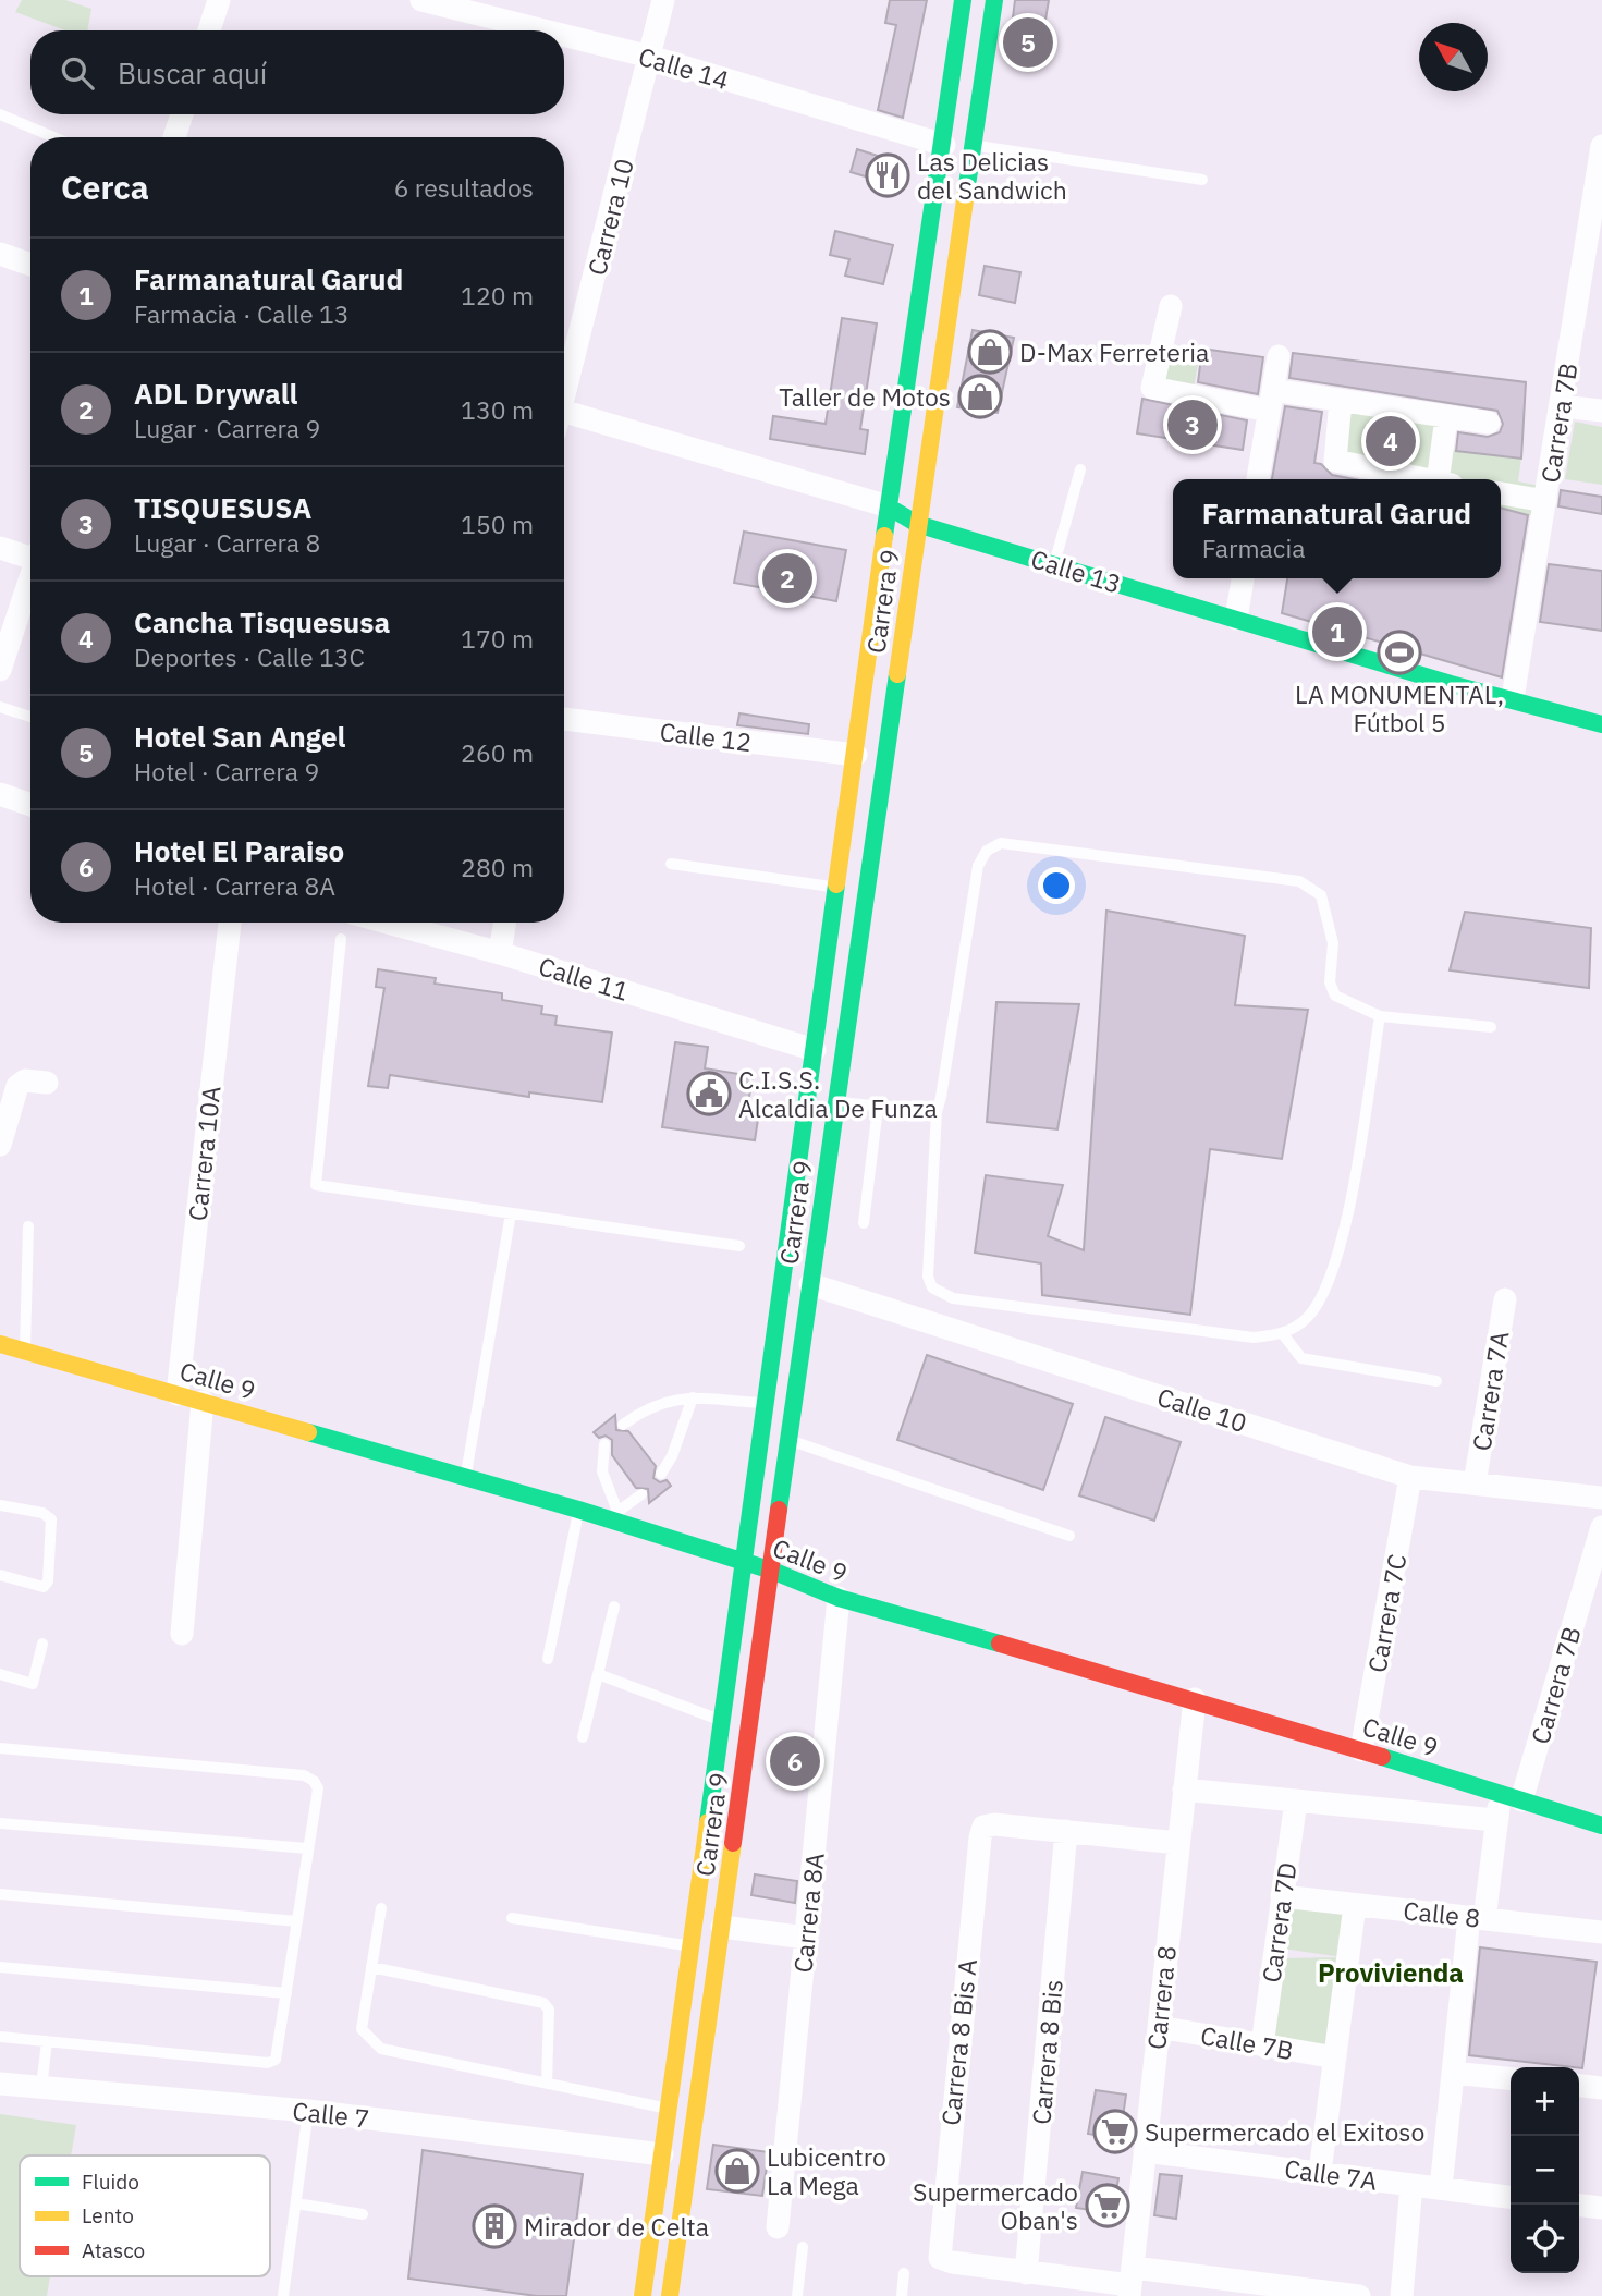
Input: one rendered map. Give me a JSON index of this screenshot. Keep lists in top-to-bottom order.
{
  "streets": {
    "main road": ["Calle 13", "Carrera 9", "Calle 9"],
    "street": [
      "Calle 14",
      "Carrera 10",
      "Carrera 7B",
      "Calle 12",
      "Calle 11",
      "Carrera 10A",
      "Carrera 7A",
      "Calle 10",
      "Carrera 7C",
      "Carrera 8A",
      "Calle 8",
      "Carrera 7D",
      "Carrera 8",
      "Carrera 8 Bis A",
      "Calle 7B",
      "Carrera 8 Bis",
      "Calle 7",
      "Calle 7A"
    ]
  },
  "crossings": [
    ["Calle 14", "Carrera 10"],
    ["Calle 14", "Carrera 9"],
    ["Carrera 7B", "Calle 13"],
    ["Carrera 7B", "Calle 9"],
    ["Calle 13", "Carrera 9"],
    ["Carrera 9", "Calle 12"],
    ["Carrera 9", "Calle 11"],
    ["Carrera 9", "Calle 9"],
    ["Carrera 9", "Calle 10"],
    ["Carrera 9", "Calle 7"],
    ["Carrera 10A", "Calle 9"],
    ["Calle 9", "Carrera 7C"],
    ["Calle 9", "Carrera 8A"],
    ["Calle 9", "Carrera 8"],
    ["Carrera 7A", "Calle 10"],
    ["Calle 10", "Carrera 7C"],
    ["Calle 8", "Carrera 7D"],
    ["Carrera 7D", "Calle 7B"],
    ["Carrera 8", "Calle 7B"],
    ["Carrera 8", "Calle 7A"],
    ["Carrera 8 Bis A", "Carrera 8 Bis"]
  ],
  "districts": ["Provivienda"],
  "places": {
    "restaurant": ["Las Delicias del Sandwich"],
    "shop": ["D-Max Ferreteria", "Taller de Motos", "Lubicentro La Mega"],
    "sports": ["LA MONUMENTAL, Fútbol 5"],
    "public building": ["C.I.S.S. Alcaldia De Funza"],
    "supermarket": ["Supermercado el Exitoso", "Supermercado Oban's"],
    "building": ["Mirador de Celta"]
  },
  "legend": ["Fluido", "Lento", "Atasco"],
  "north": "top left",
  "page": {
    "pins": [
      "5",
      "3",
      "4",
      "2",
      "1",
      "6"
    ],
    "search": "Buscar aquí",
    "heading": ["Cerca", "6 resultados"],
    "list": [
      {
        "mark": "1",
        "name": "Farmanatural Garud",
        "note": "Farmacia · Calle 13",
        "value": "120 m"
      },
      {
        "mark": "2",
        "name": "ADL Drywall",
        "note": "Lugar · Carrera 9",
        "value": "130 m"
      },
      {
        "mark": "3",
        "name": "TISQUESUSA",
        "note": "Lugar · Carrera 8",
        "value": "150 m"
      },
      {
        "mark": "4",
        "name": "Cancha Tisquesusa",
        "note": "Deportes · Calle 13C",
        "value": "170 m"
      },
      {
        "mark": "5",
        "name": "Hotel San Angel",
        "note": "Hotel · Carrera 9",
        "value": "260 m"
      },
      {
        "mark": "6",
        "name": "Hotel El Paraiso",
        "note": "Hotel · Carrera 8A",
        "value": "280 m"
      }
    ],
    "popup": ["Farmanatural Garud", "Farmacia"],
    "map_buttons": ["+", "−"]
  }
}
